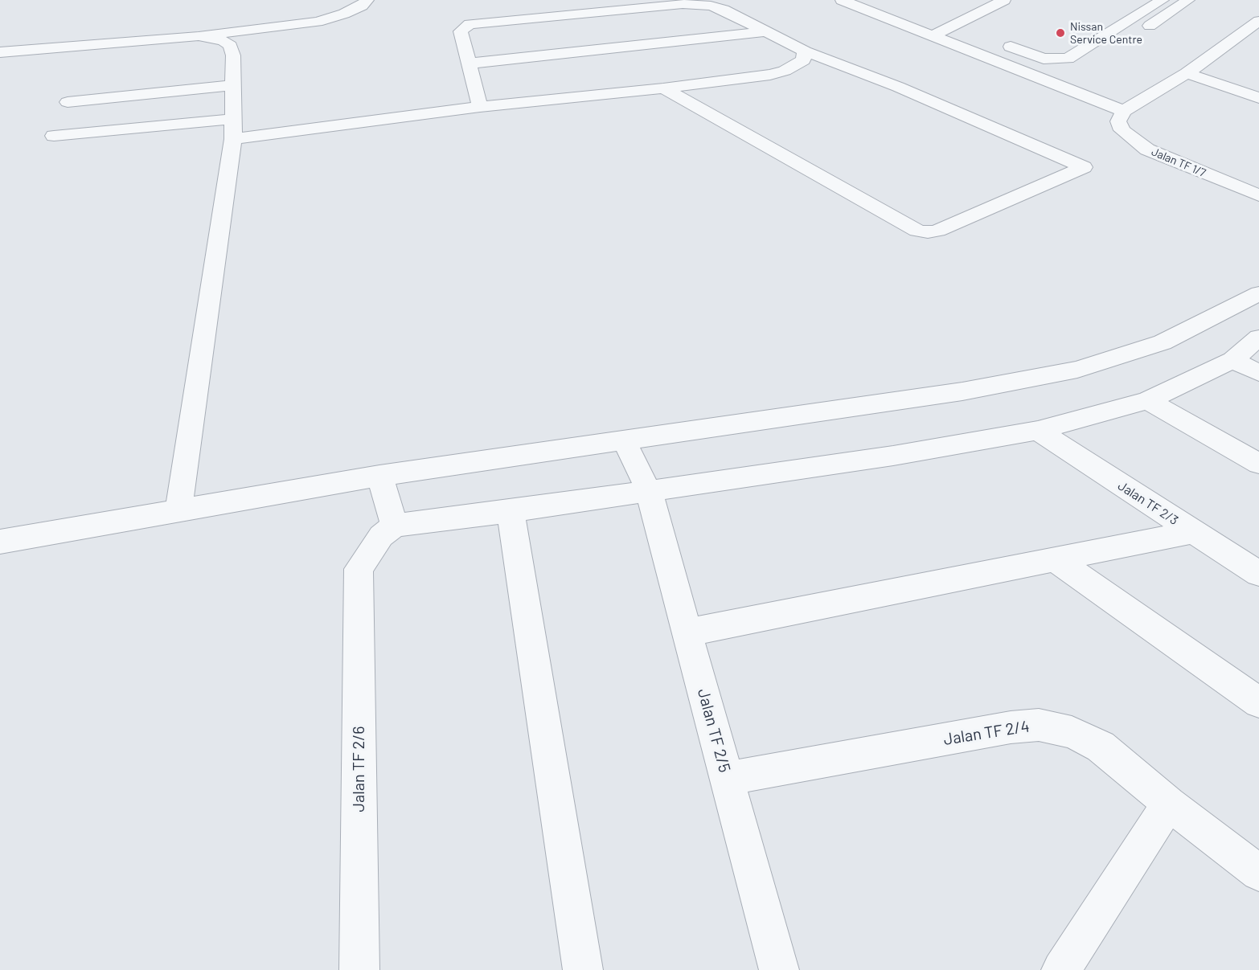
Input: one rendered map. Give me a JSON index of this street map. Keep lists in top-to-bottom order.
{
  "streets": {
    "street": [
      "Jalan TF 1/7",
      "Jalan TF 2/3",
      "Jalan TF 2/5",
      "Jalan TF 2/4",
      "Jalan TF 2/6"
    ]
  },
  "crossings": [
    ["Jalan TF 2/5", "Jalan TF 2/4"]
  ],
  "places": ["Nissan Service Centre"]
}
